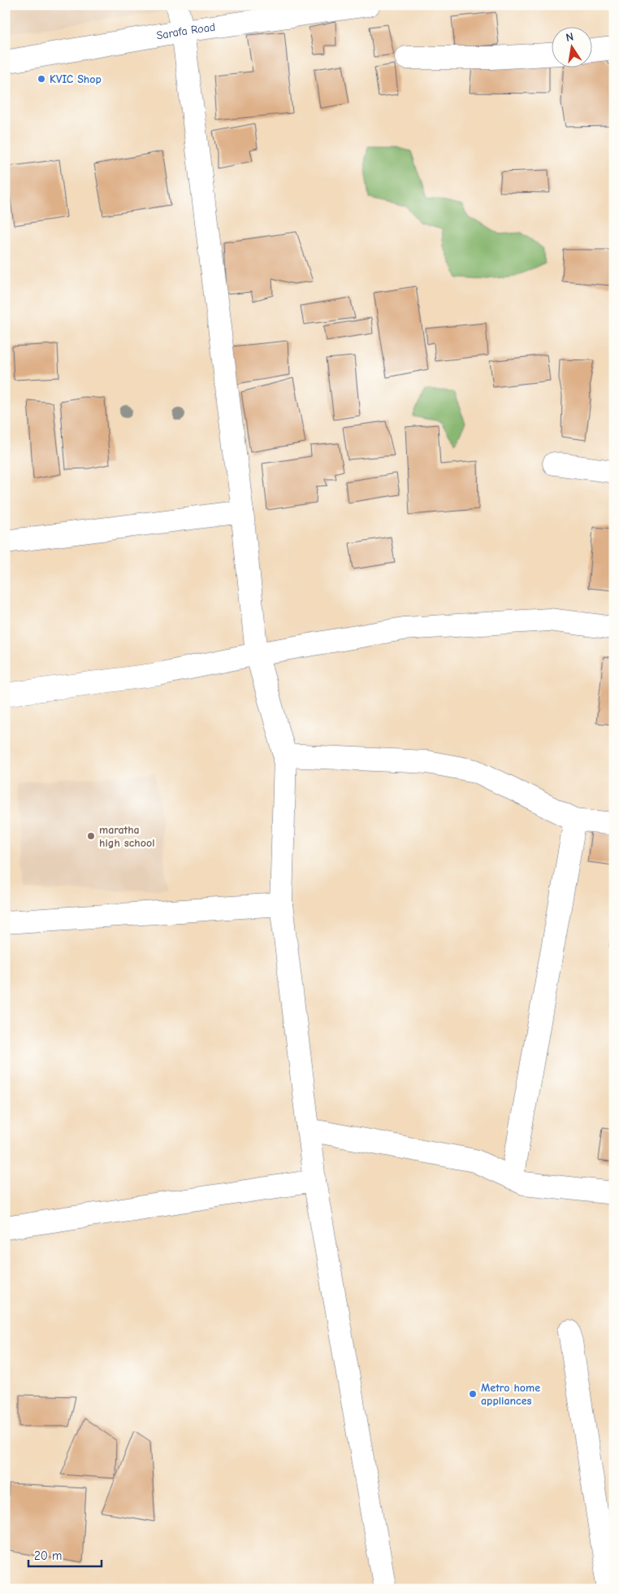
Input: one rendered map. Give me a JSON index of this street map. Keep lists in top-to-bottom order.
{
  "streets": {
    "street": ["Sarafa Road"]
  },
  "places": ["KVIC Shop", "maratha high school", "Metro home appliances"],
  "scale_bar": "20 m",
  "north": "top"
}
